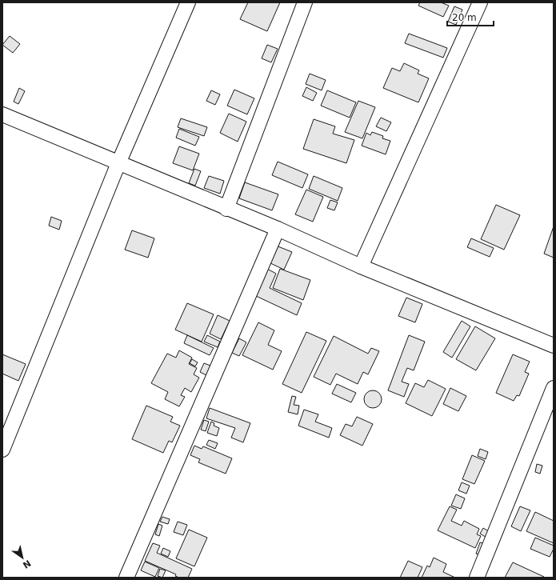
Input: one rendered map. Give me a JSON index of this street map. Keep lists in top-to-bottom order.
{
  "scale_bar": "20 m",
  "north": "bottom right"
}
